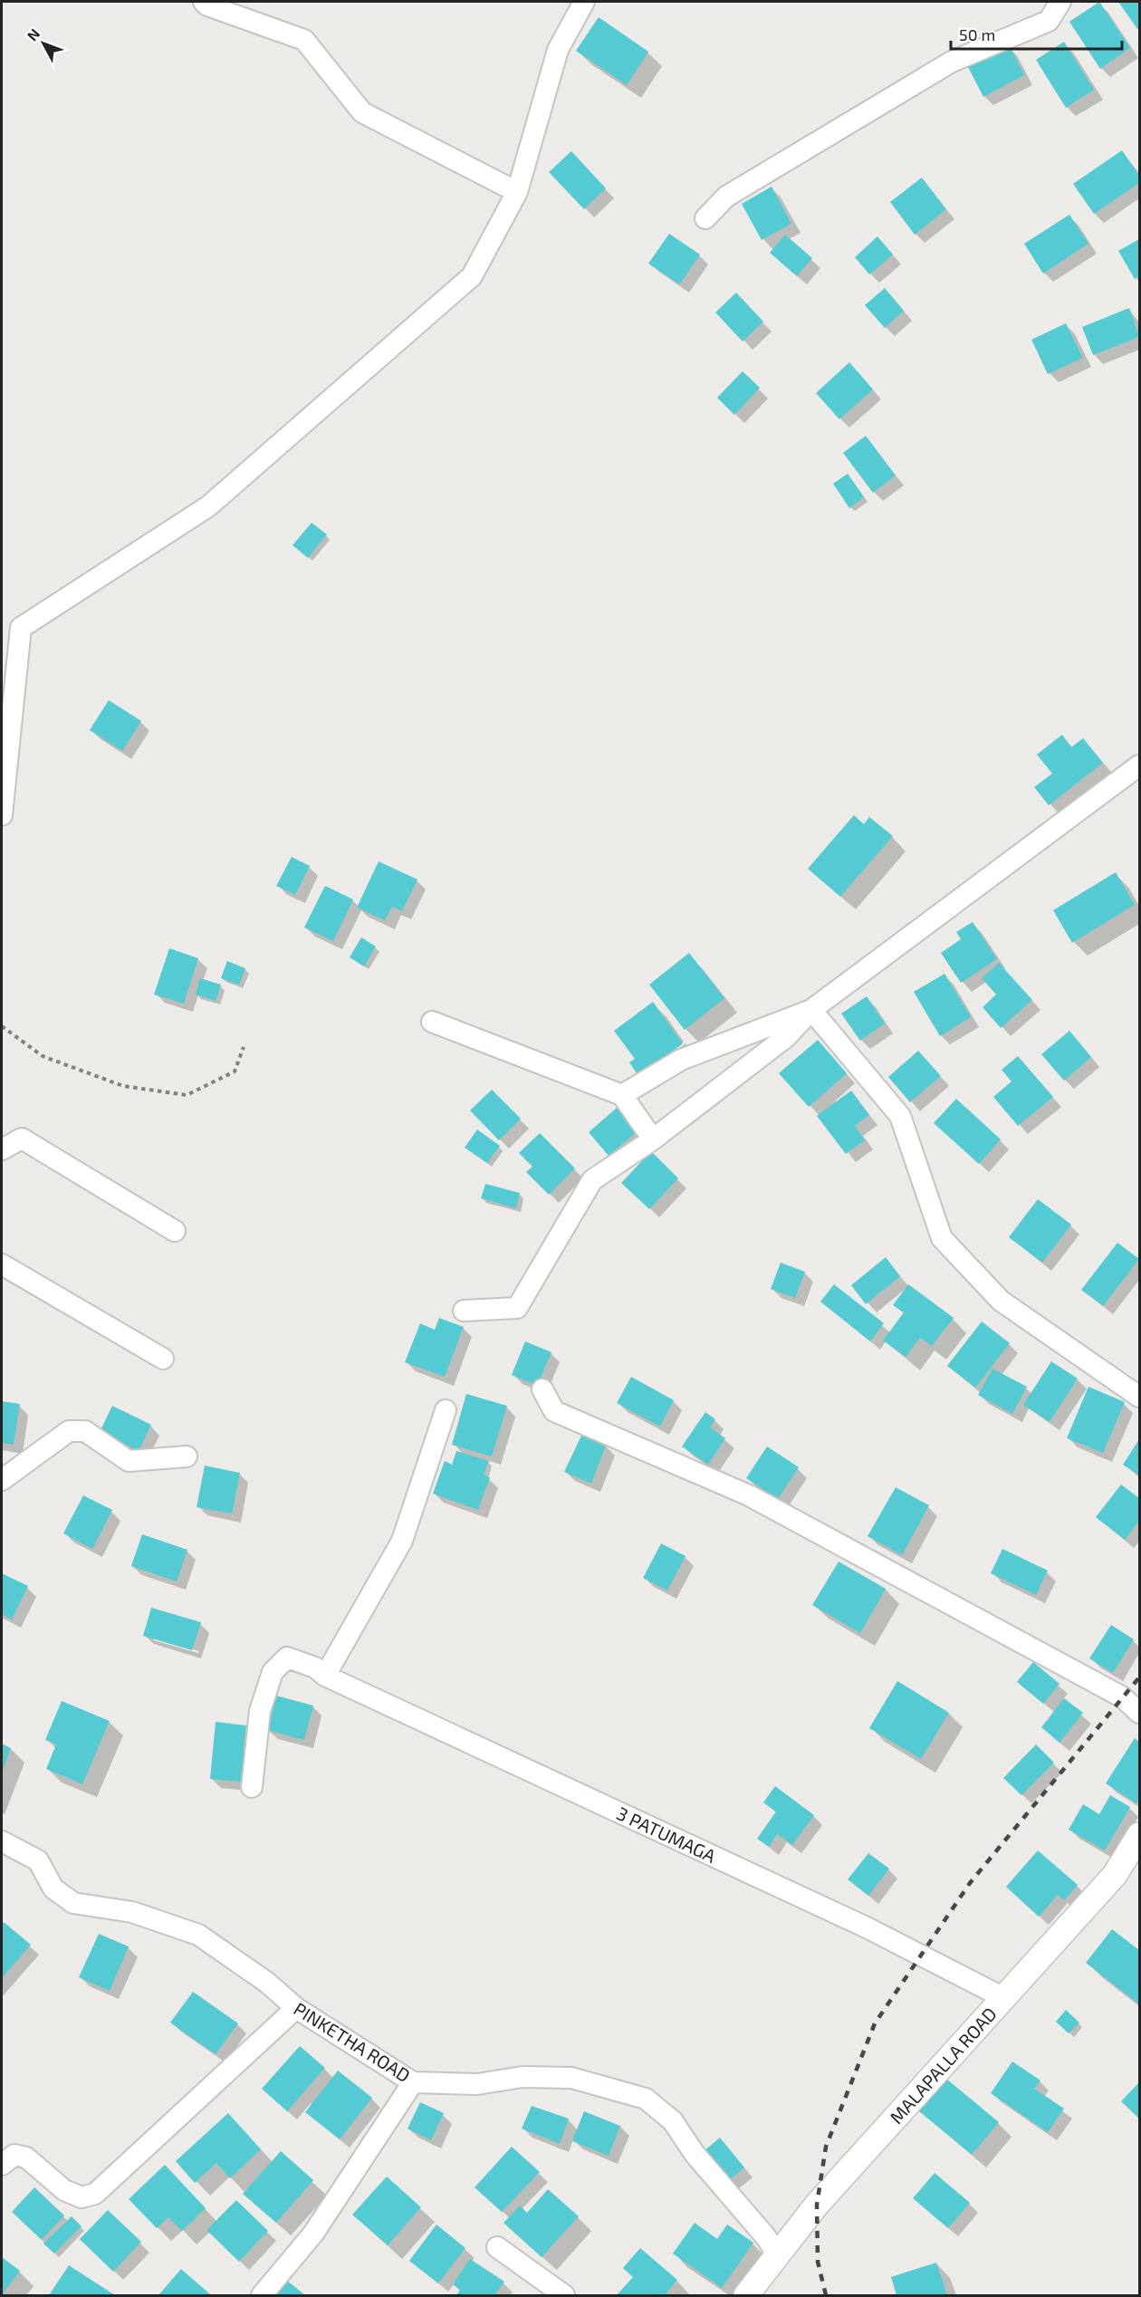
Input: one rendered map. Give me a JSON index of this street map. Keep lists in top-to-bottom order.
{
  "streets": {
    "street": ["3 PATUMAGA", "PINKETHA ROAD", "MALAPALLA ROAD"]
  },
  "crossings": [
    ["3 PATUMAGA", "MALAPALLA ROAD"],
    ["PINKETHA ROAD", "MALAPALLA ROAD"]
  ],
  "scale_bar": "50 m",
  "north": "top left"
}
